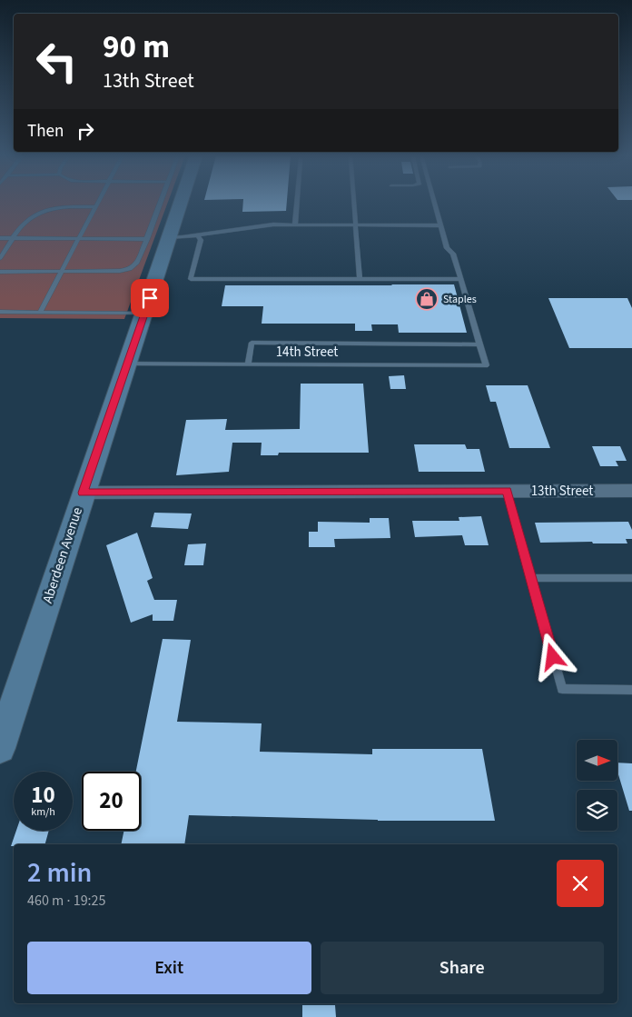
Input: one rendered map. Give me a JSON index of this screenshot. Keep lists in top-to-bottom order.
{
  "streets": {
    "street": ["13th Street", "Aberdeen Avenue"],
    "lane": ["14th Street"]
  },
  "crossings": [
    ["14th Street", "Aberdeen Avenue"],
    ["13th Street", "Aberdeen Avenue"]
  ],
  "places": {
    "shop": ["Staples"]
  },
  "north": "right",
  "page": {
    "turn": ["90 m", "13th Street"],
    "then": "Then",
    "speed": "10 km/h",
    "limit": "20",
    "heading": ["2 min", "460 m · 19:25"],
    "buttons": ["Exit", "Share"]
  }
}
